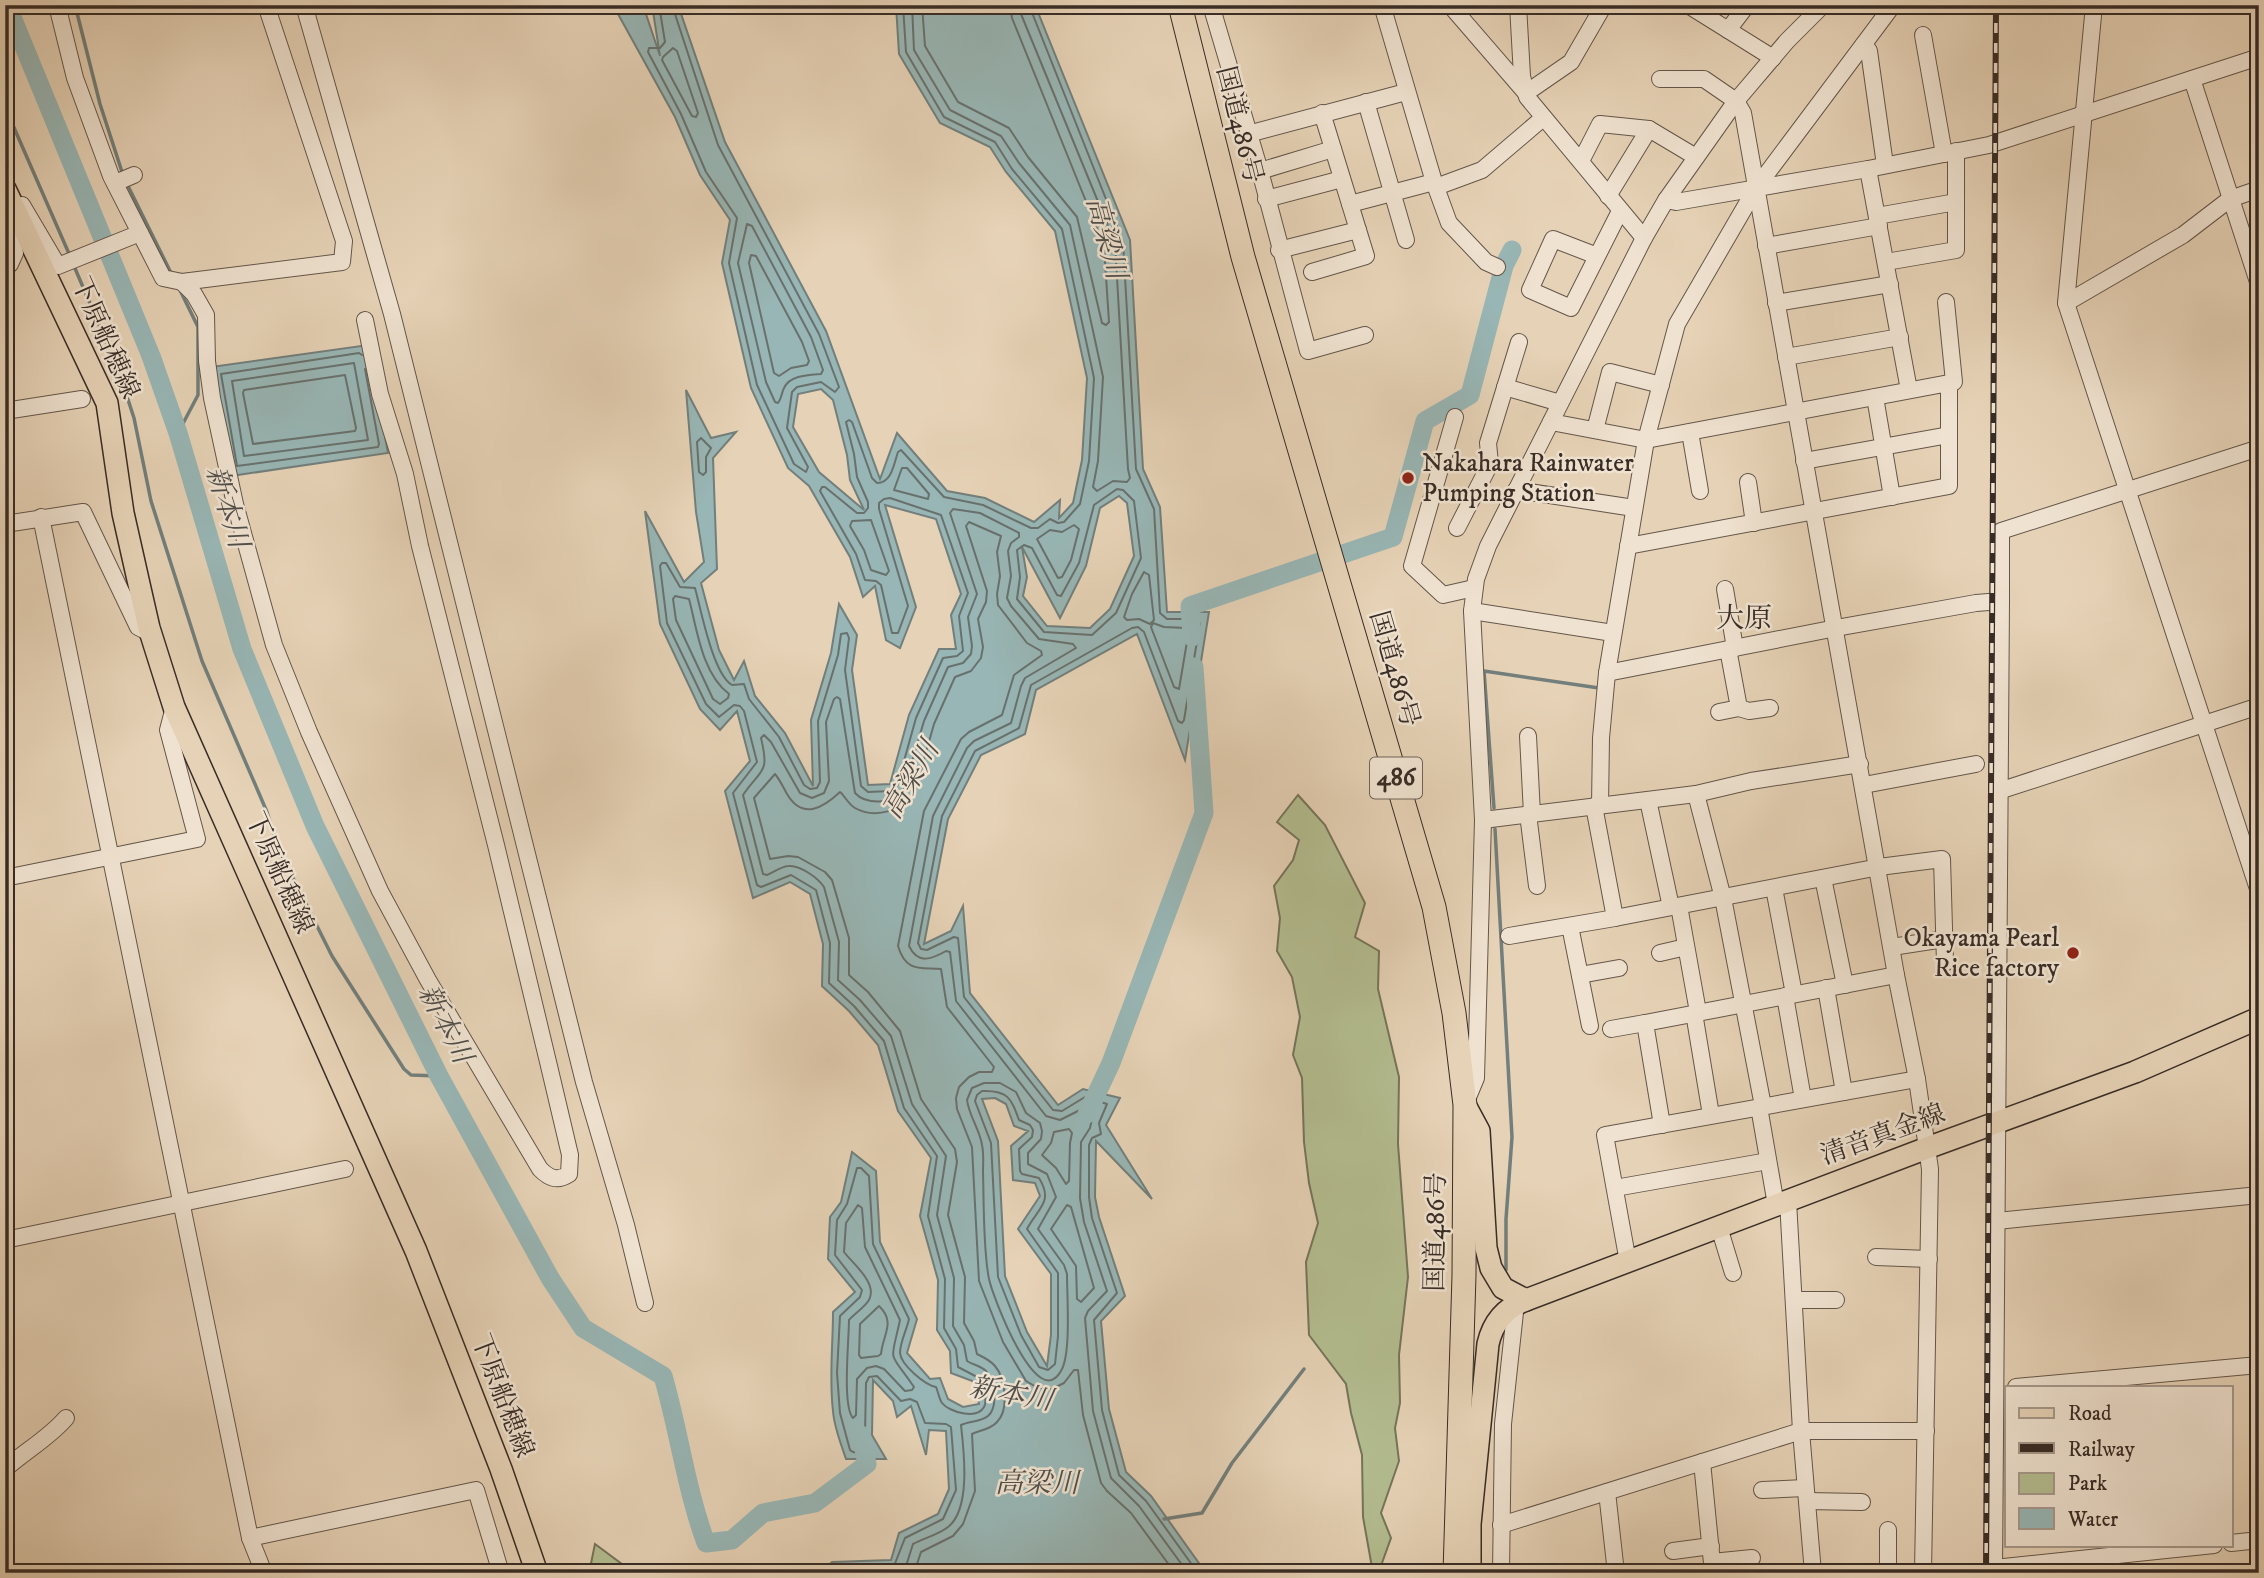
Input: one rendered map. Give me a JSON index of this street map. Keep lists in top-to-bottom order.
{
  "streets": {
    "highway": ["国道486号", "486"],
    "main road": ["下原船穂線", "清音真金線"]
  },
  "districts": ["大原"],
  "water": ["高梁川", "新本川"],
  "places": ["Nakahara Rainwater Pumping Station", "Okayama Pearl Rice factory"],
  "legend": [
    "Road",
    "Railway",
    "Park",
    "Water"
  ]
}
